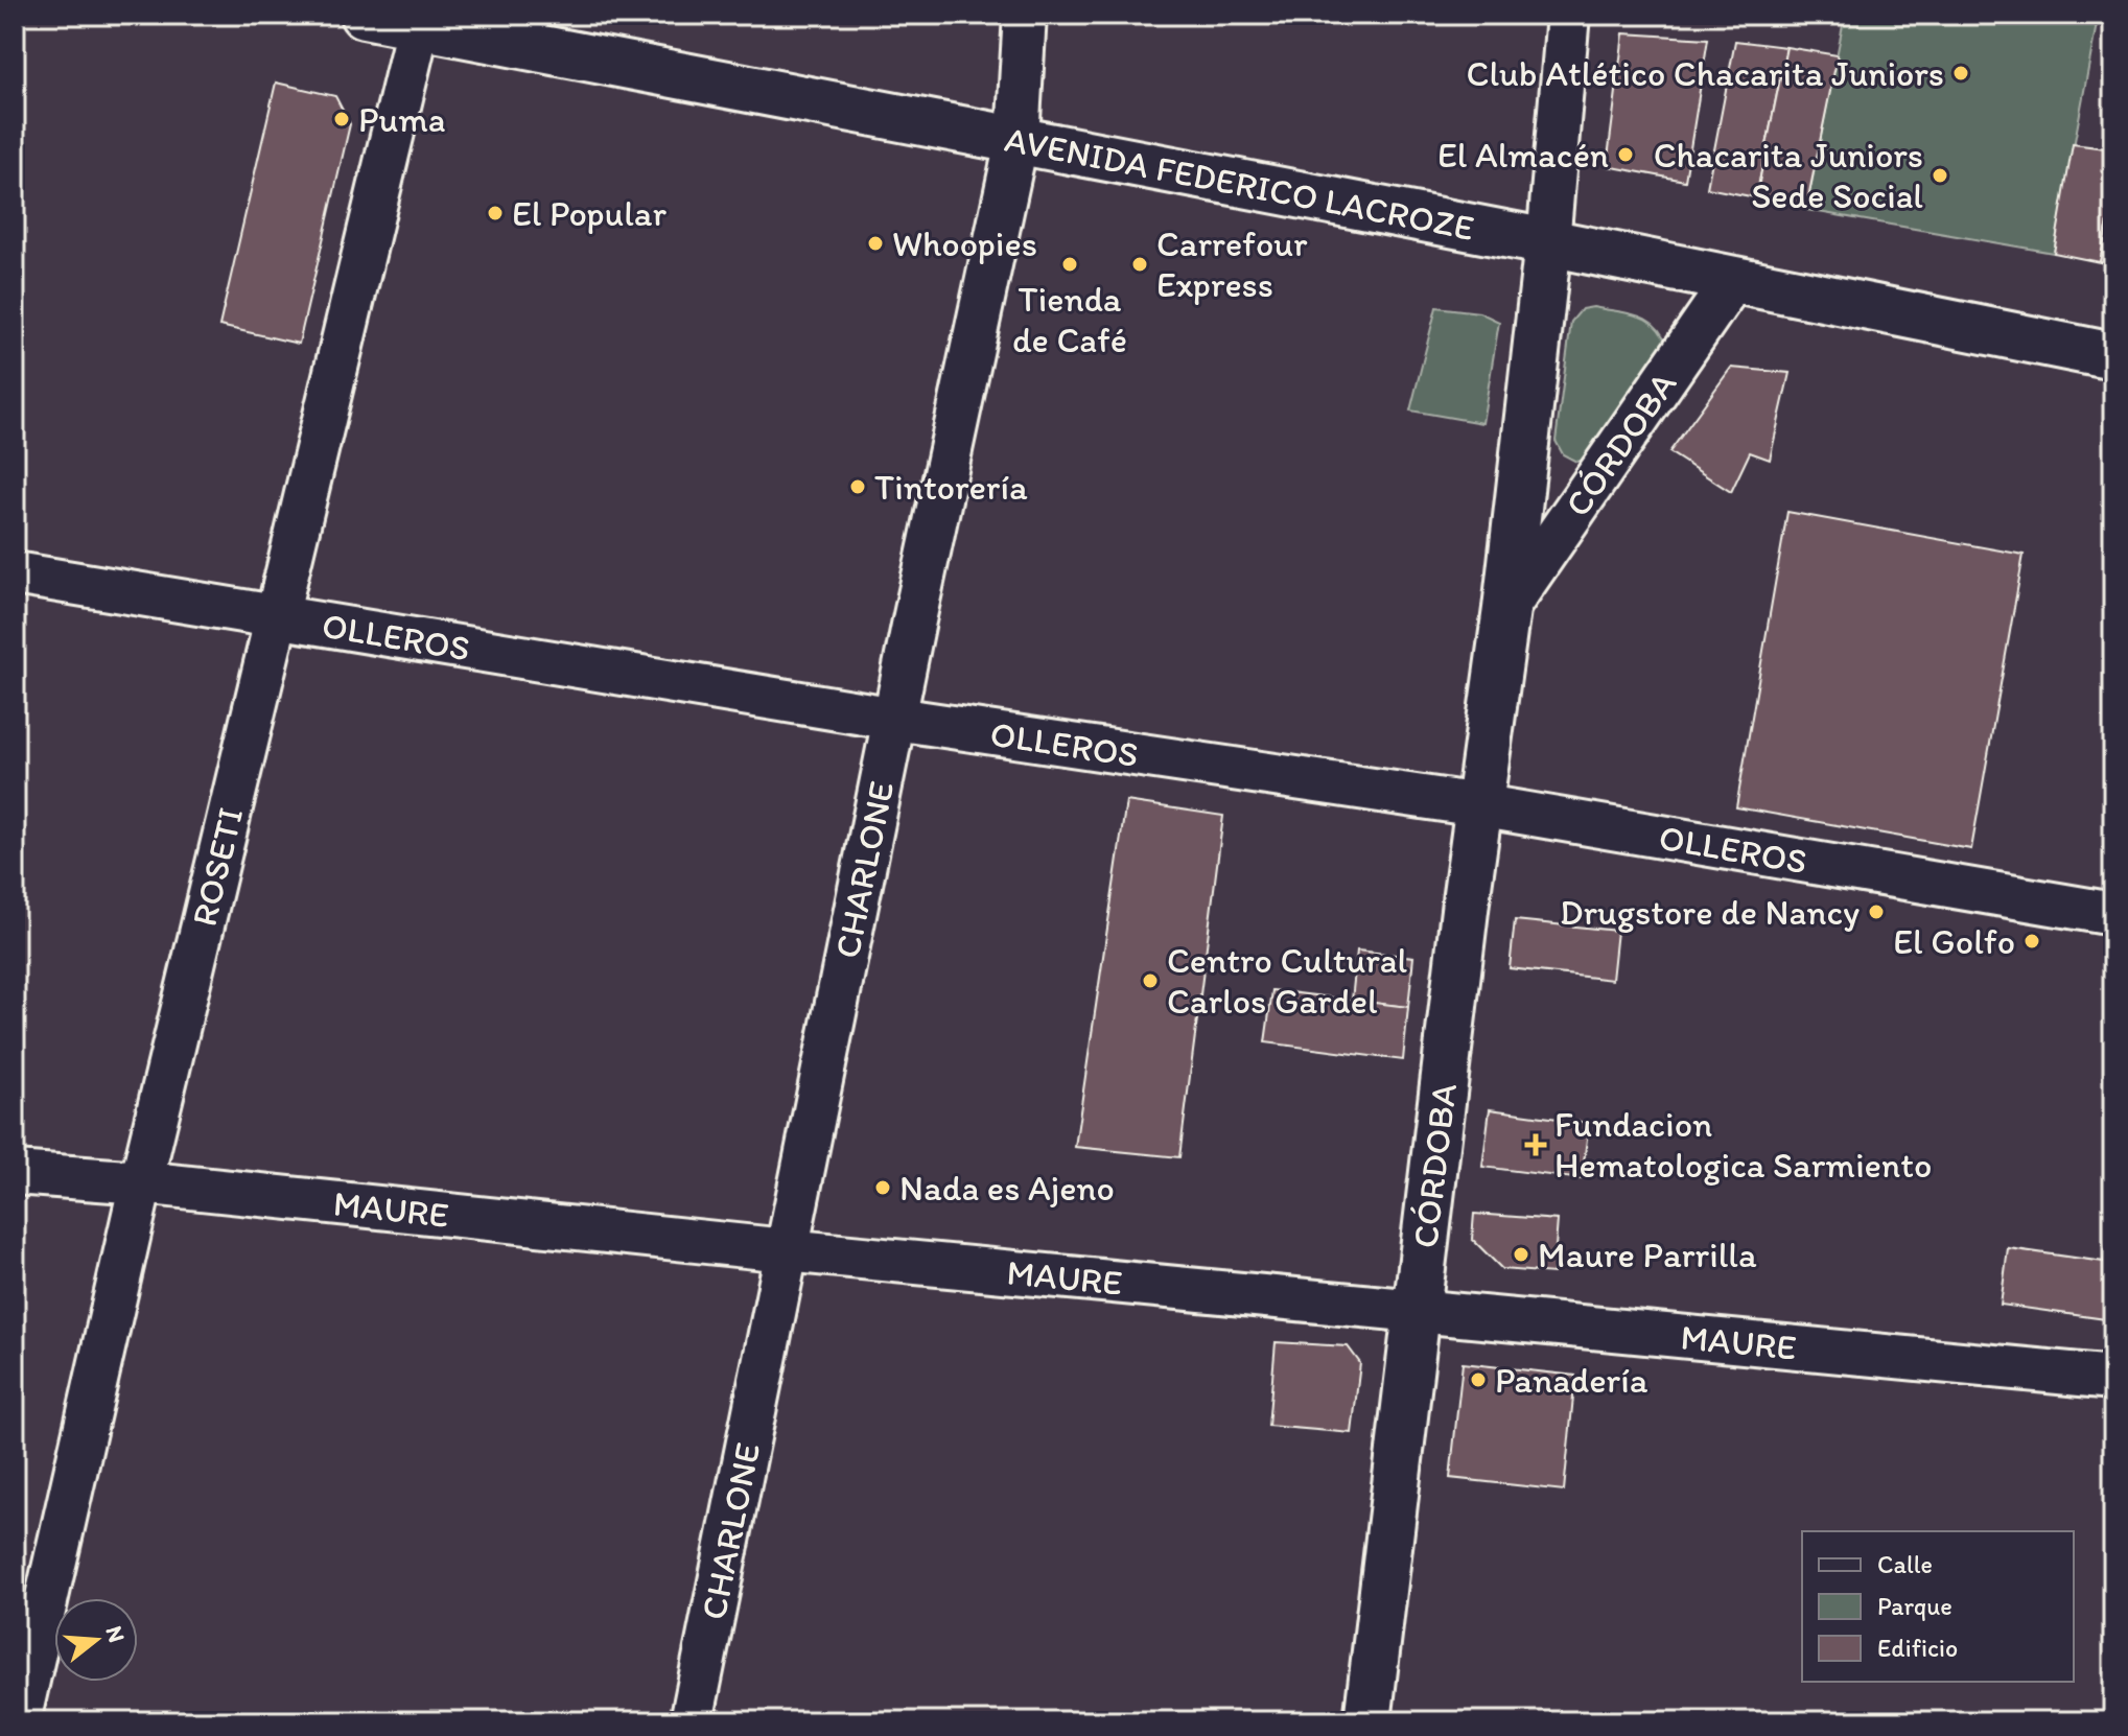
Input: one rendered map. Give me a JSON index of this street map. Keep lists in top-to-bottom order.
{
  "streets": {
    "main road": ["AVENIDA FEDERICO LACROZE", "CÓRDOBA"],
    "street": [
      "OLLEROS",
      "ROSETI",
      "CHARLONE",
      "MAURE"
    ]
  },
  "crossings": [
    ["AVENIDA FEDERICO LACROZE", "CÓRDOBA"],
    ["AVENIDA FEDERICO LACROZE", "ROSETI"],
    ["AVENIDA FEDERICO LACROZE", "CHARLONE"],
    ["CÓRDOBA", "OLLEROS"],
    ["CÓRDOBA", "MAURE"],
    ["OLLEROS", "ROSETI"],
    ["OLLEROS", "CHARLONE"],
    ["ROSETI", "MAURE"],
    ["CHARLONE", "MAURE"]
  ],
  "places": {
    "other": [
      "Club Atlético Chacarita Juniors",
      "Puma",
      "El Almacén",
      "Chacarita Juniors Sede Social",
      "El Popular",
      "Whoopies",
      "Tienda de Café",
      "Carrefour Express",
      "Tintorería",
      "Drugstore de Nancy",
      "El Golfo",
      "Centro Cultural Carlos Gardel",
      "Nada es Ajeno",
      "Maure Parrilla",
      "Panadería"
    ],
    "health": ["Fundacion Hematologica Sarmiento"]
  },
  "legend": ["Calle", "Parque", "Edificio"],
  "north": "right"
}
